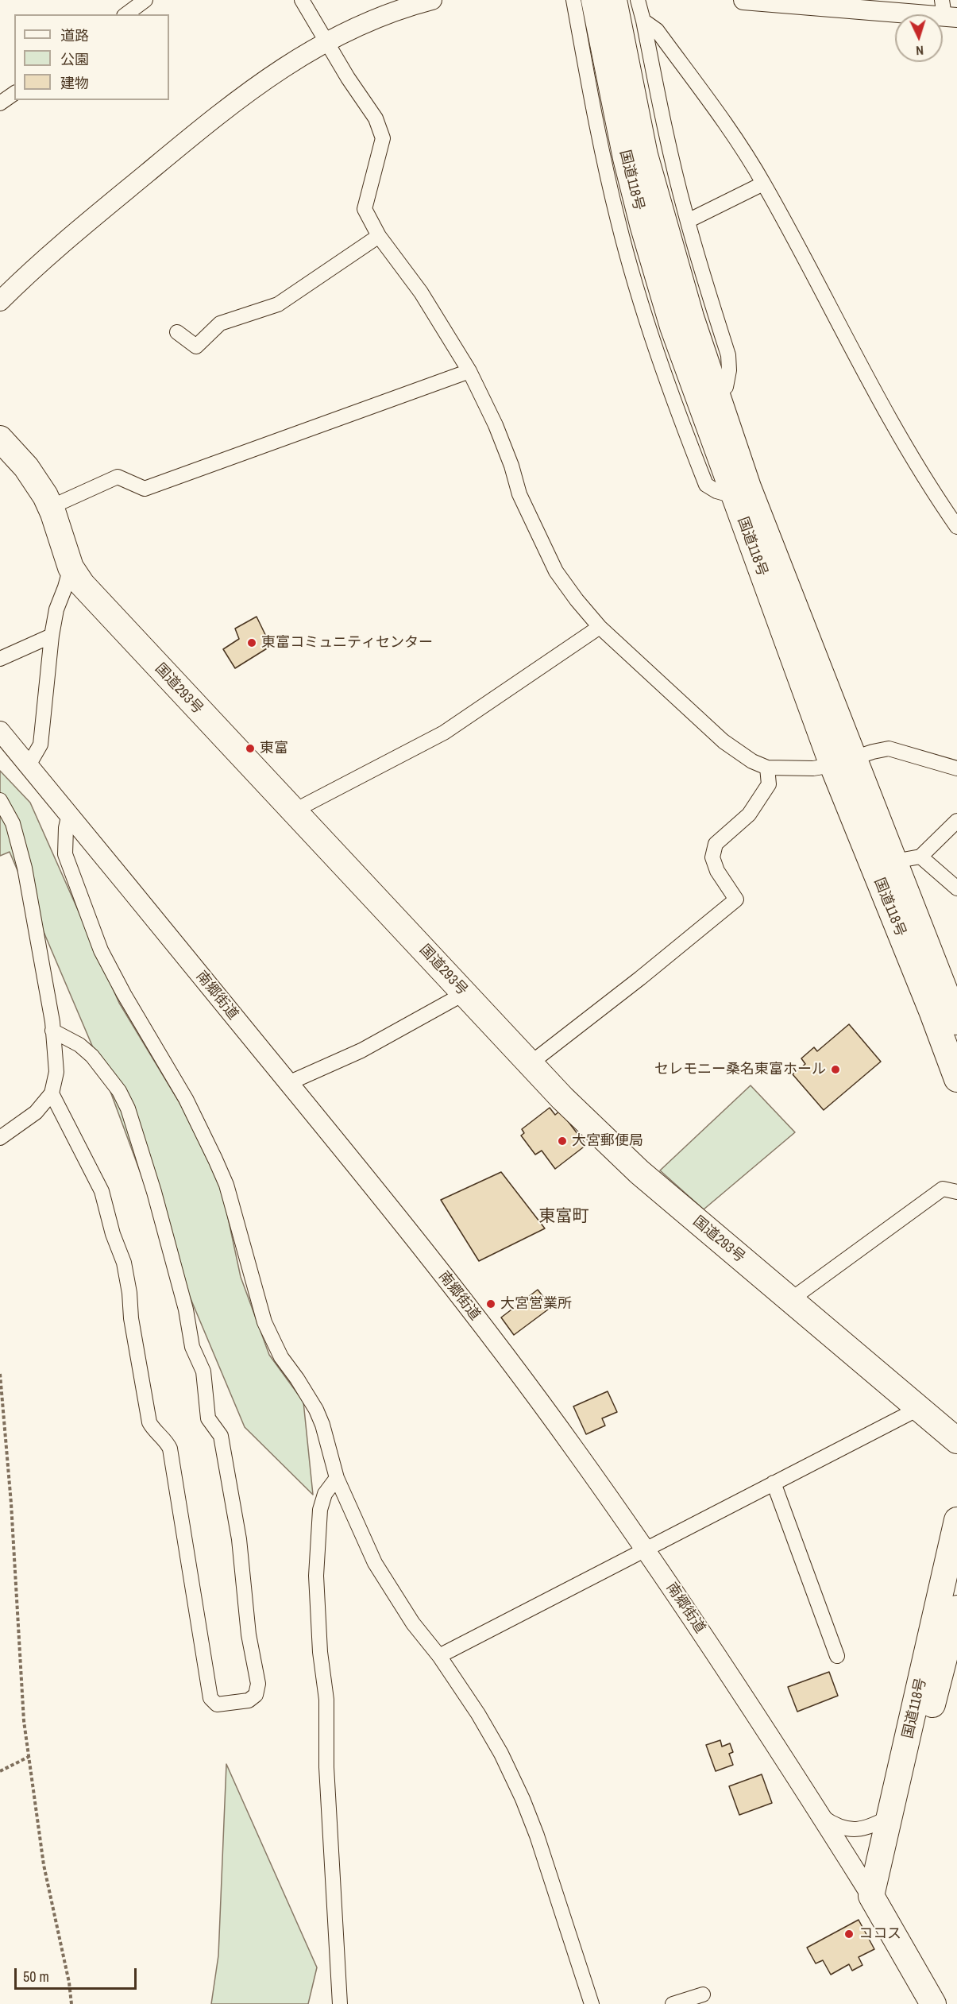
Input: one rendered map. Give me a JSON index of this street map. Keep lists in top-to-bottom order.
{
  "streets": {
    "highway": ["国道118号", "国道293号"],
    "street": ["南郷街道"]
  },
  "crossings": [
    ["国道118号", "南郷街道"]
  ],
  "districts": ["東富町"],
  "places": [
    "東富コミュニティセンター",
    "東富",
    "セレモニー桑名東富ホール",
    "大宮郵便局",
    "大宮営業所",
    "ココス"
  ],
  "legend": ["道路", "公園", "建物"],
  "scale_bar": "50 m",
  "north": "bottom"
}
